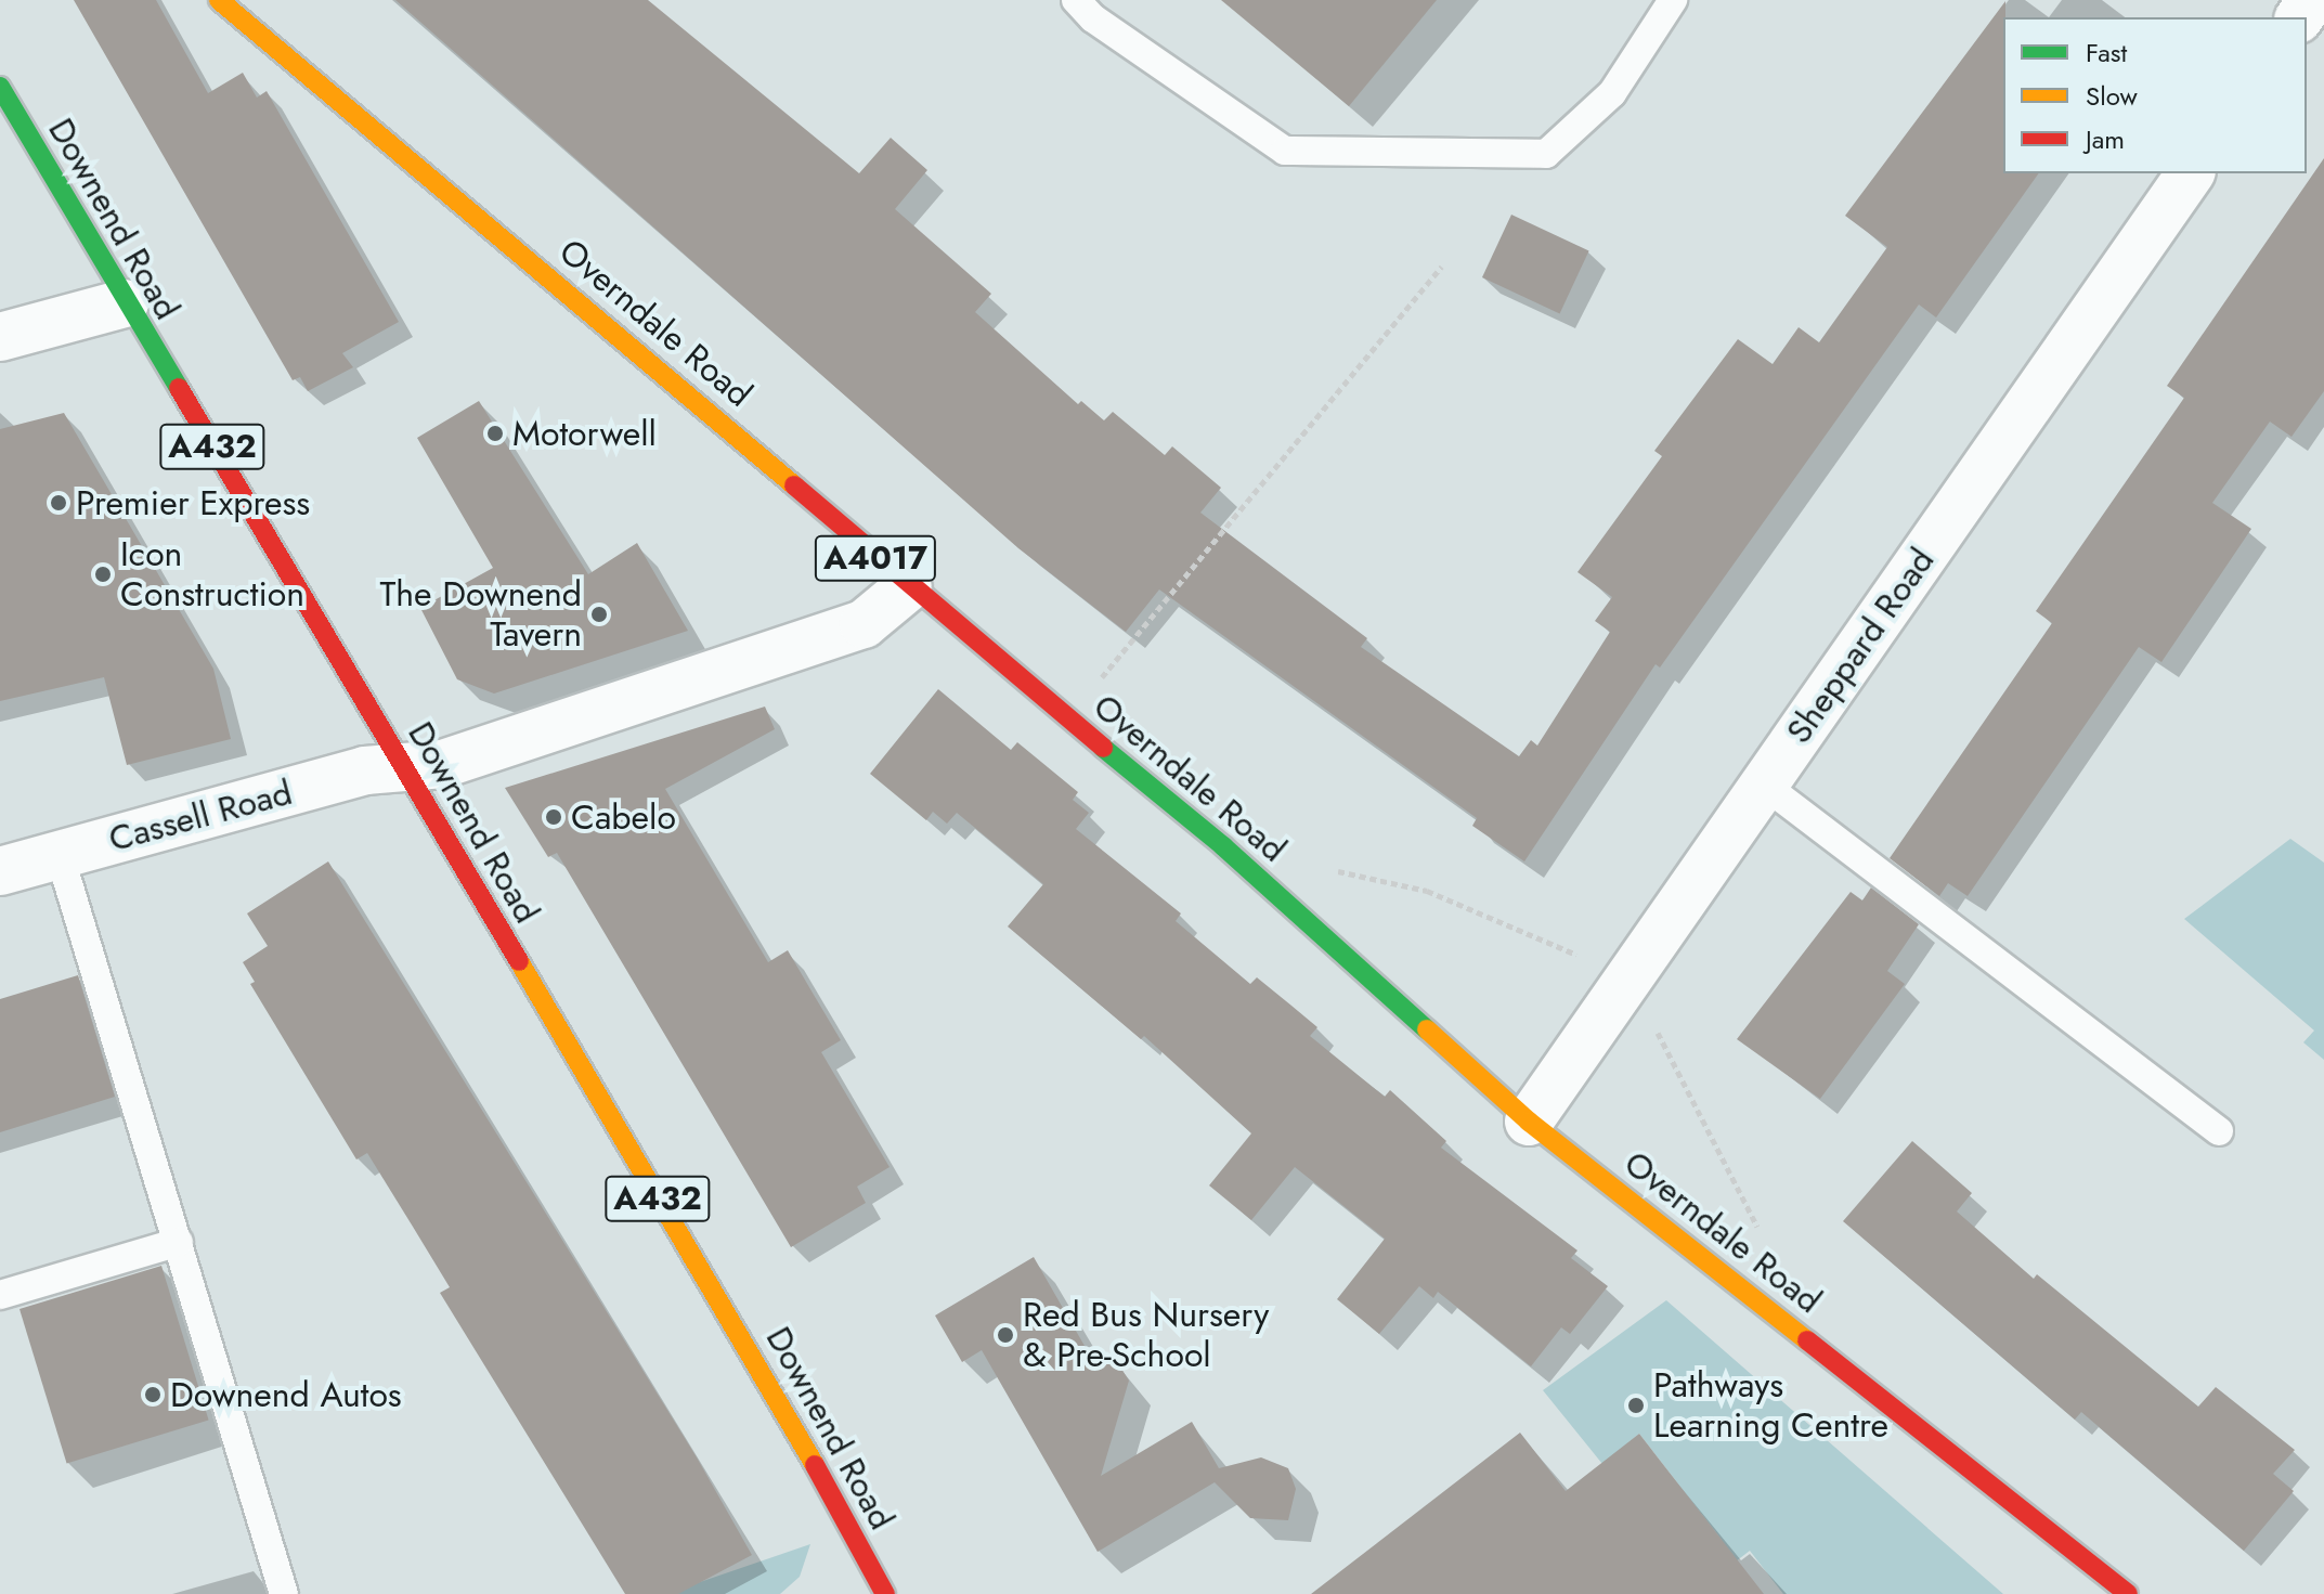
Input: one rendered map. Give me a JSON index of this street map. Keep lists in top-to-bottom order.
{
  "streets": {
    "main road": [
      "Downend Road",
      "Overndale Road",
      "A432",
      "A4017"
    ],
    "street": ["Sheppard Road", "Cassell Road"]
  },
  "crossings": [
    ["Downend Road", "Cassell Road"],
    ["Overndale Road", "Sheppard Road"],
    ["Overndale Road", "Cassell Road"]
  ],
  "places": [
    "Motorwell",
    "Premier Express",
    "Icon Construction",
    "The Downend Tavern",
    "Cabelo",
    "Red Bus Nursery & Pre-School",
    "Downend Autos",
    "Pathways Learning Centre"
  ],
  "legend": ["Fast", "Slow", "Jam"]
}
